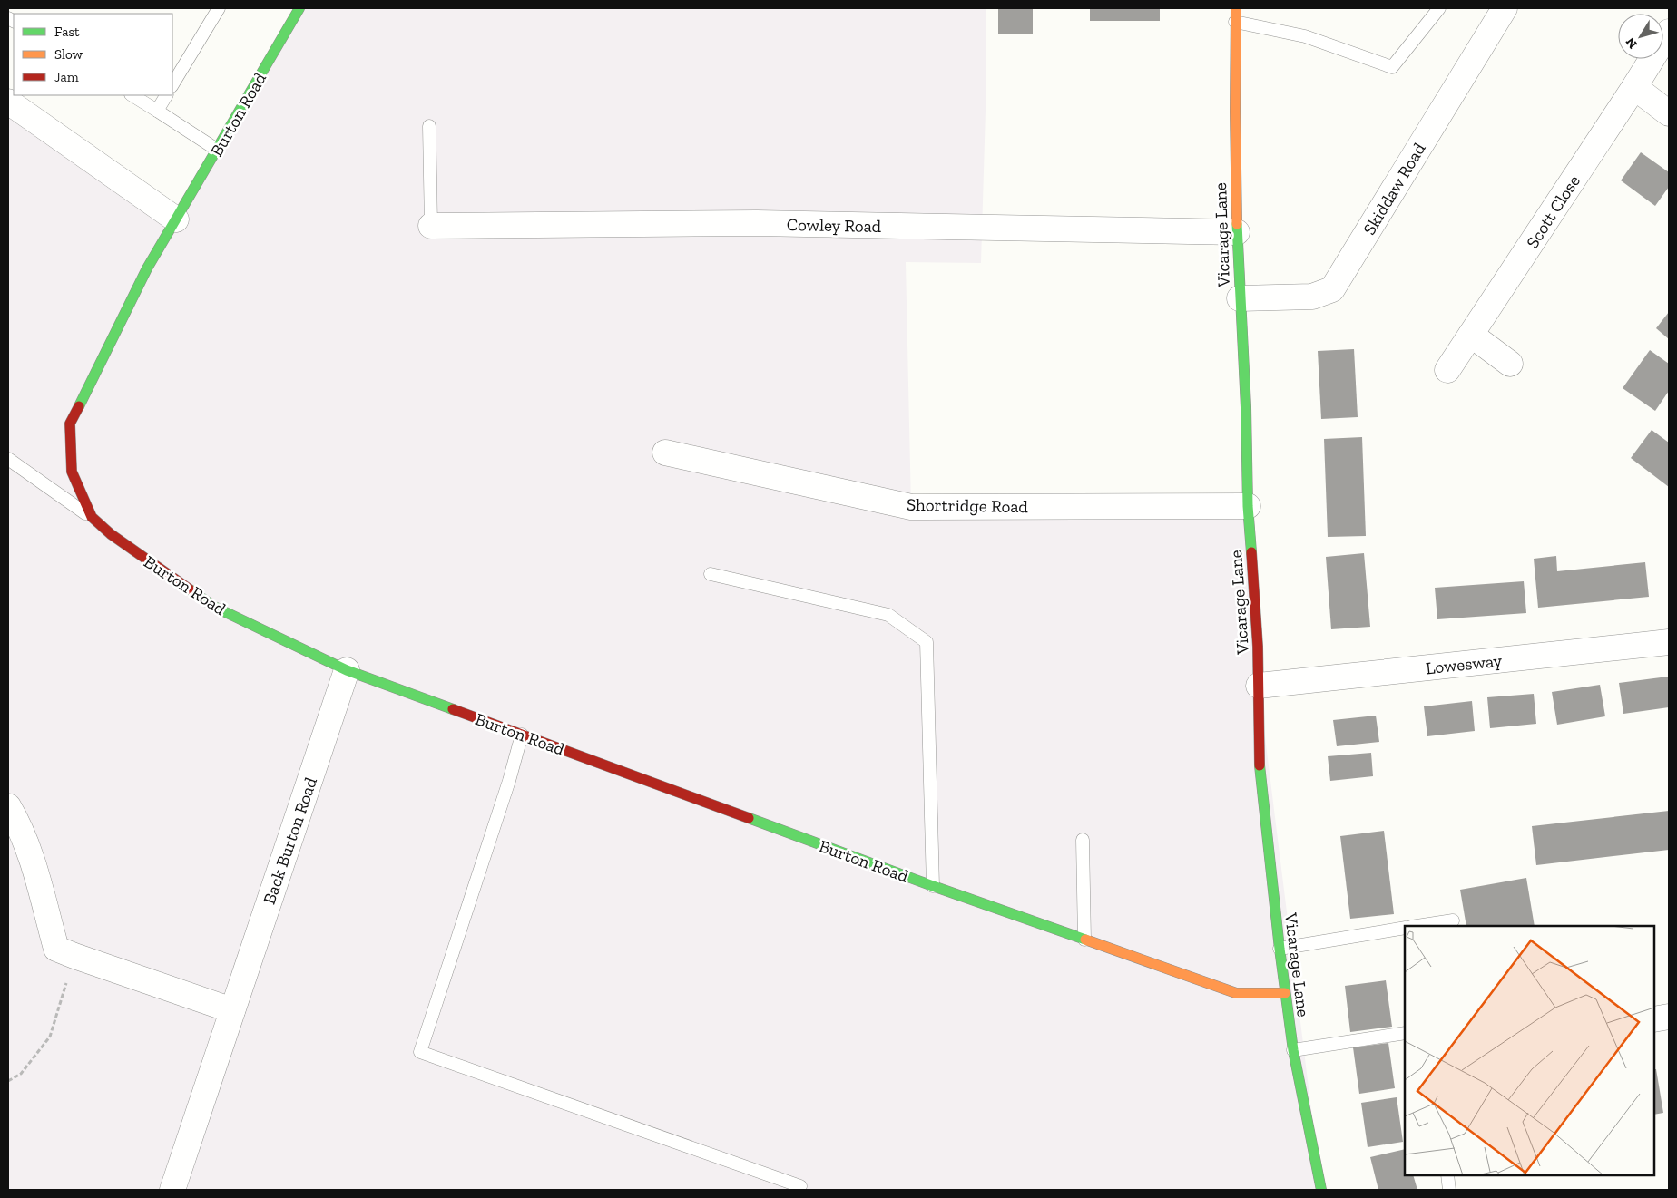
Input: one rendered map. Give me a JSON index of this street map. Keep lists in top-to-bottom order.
{
  "streets": {
    "street": [
      "Burton Road",
      "Skiddaw Road",
      "Scott Close",
      "Cowley Road",
      "Vicarage Lane",
      "Shortridge Road",
      "Lowesway",
      "Back Burton Road"
    ]
  },
  "crossings": [
    ["Burton Road", "Vicarage Lane"],
    ["Burton Road", "Back Burton Road"],
    ["Skiddaw Road", "Vicarage Lane"],
    ["Cowley Road", "Vicarage Lane"],
    ["Vicarage Lane", "Shortridge Road"],
    ["Vicarage Lane", "Lowesway"]
  ],
  "legend": ["Fast", "Slow", "Jam"],
  "north": "bottom left"
}
